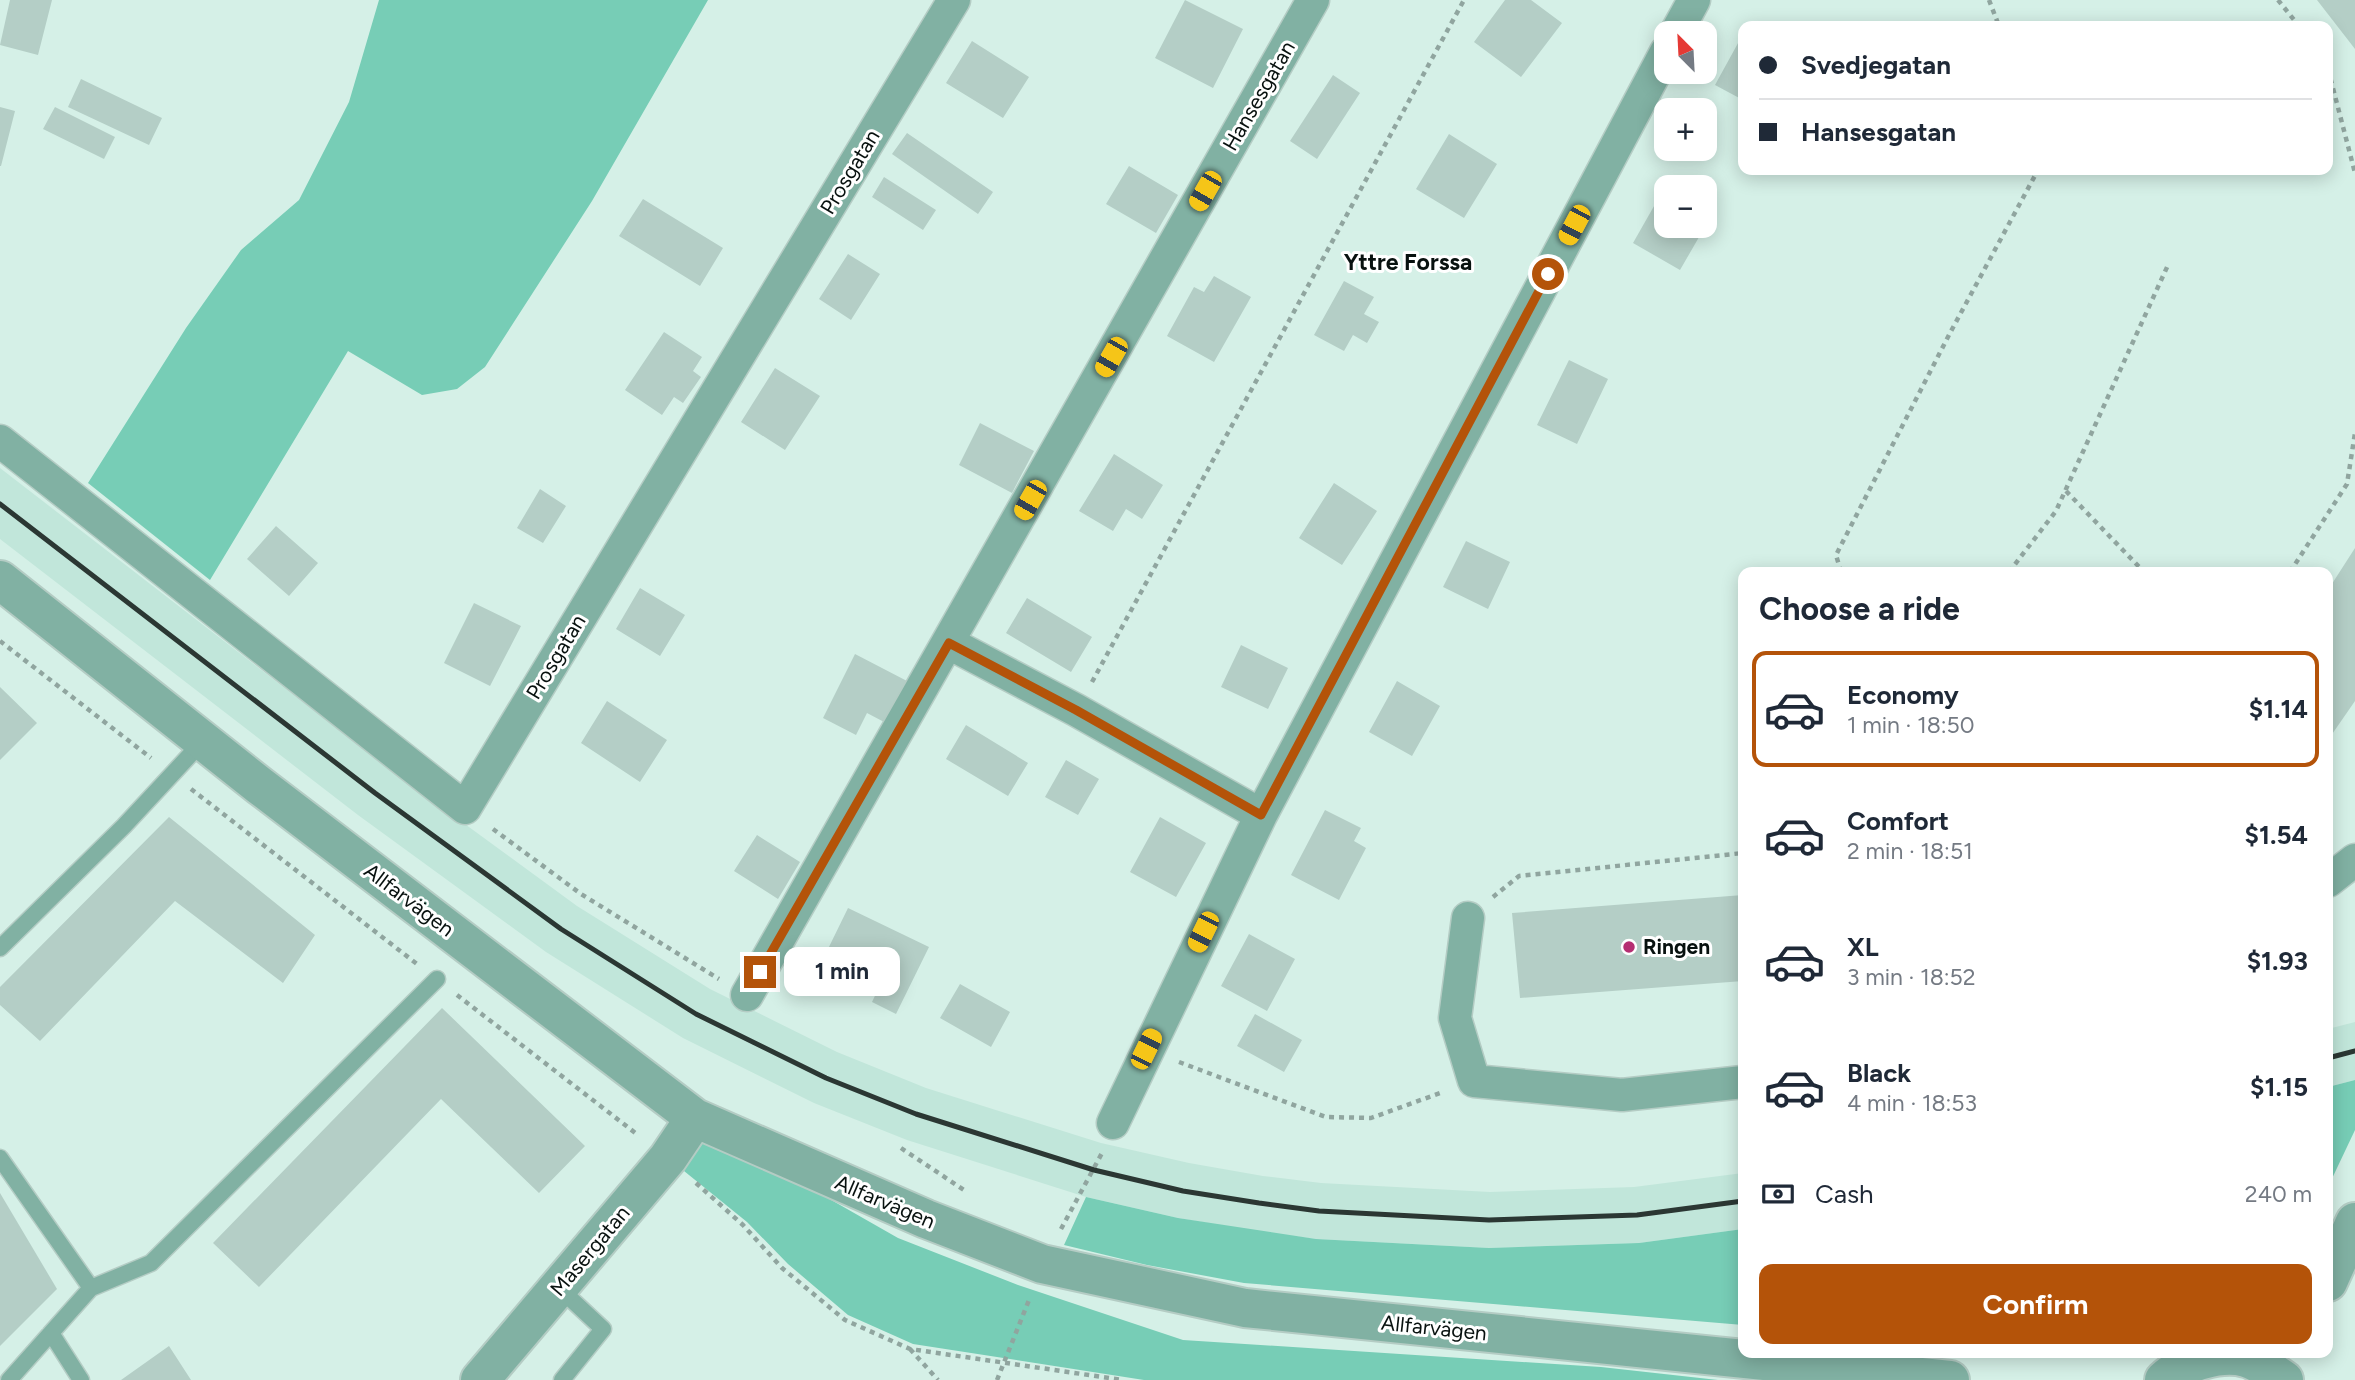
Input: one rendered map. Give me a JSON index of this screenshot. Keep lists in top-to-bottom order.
{
  "streets": {
    "street": [
      "Hansesgatan",
      "Prosgatan",
      "Allfarvägen",
      "Masergatan"
    ]
  },
  "crossings": [
    ["Allfarvägen", "Masergatan"]
  ],
  "districts": ["Yttre Forssa"],
  "places": ["Ringen"],
  "north": "top left",
  "page": {
    "map_buttons": ["+", "−"],
    "banner": ["Svedjegatan", "Hansesgatan"],
    "heading": "Choose a ride",
    "list": [
      {
        "name": "Economy",
        "note": "1 min · 18:50",
        "value": "$1.14"
      },
      {
        "name": "Comfort",
        "note": "2 min · 18:51",
        "value": "$1.54"
      },
      {
        "name": "XL",
        "note": "3 min · 18:52",
        "value": "$1.93"
      },
      {
        "name": "Black",
        "note": "4 min · 18:53",
        "value": "$1.15"
      }
    ],
    "bubble": "1 min",
    "pay": ["Cash", "240 m"],
    "buttons": "Confirm"
  }
}
